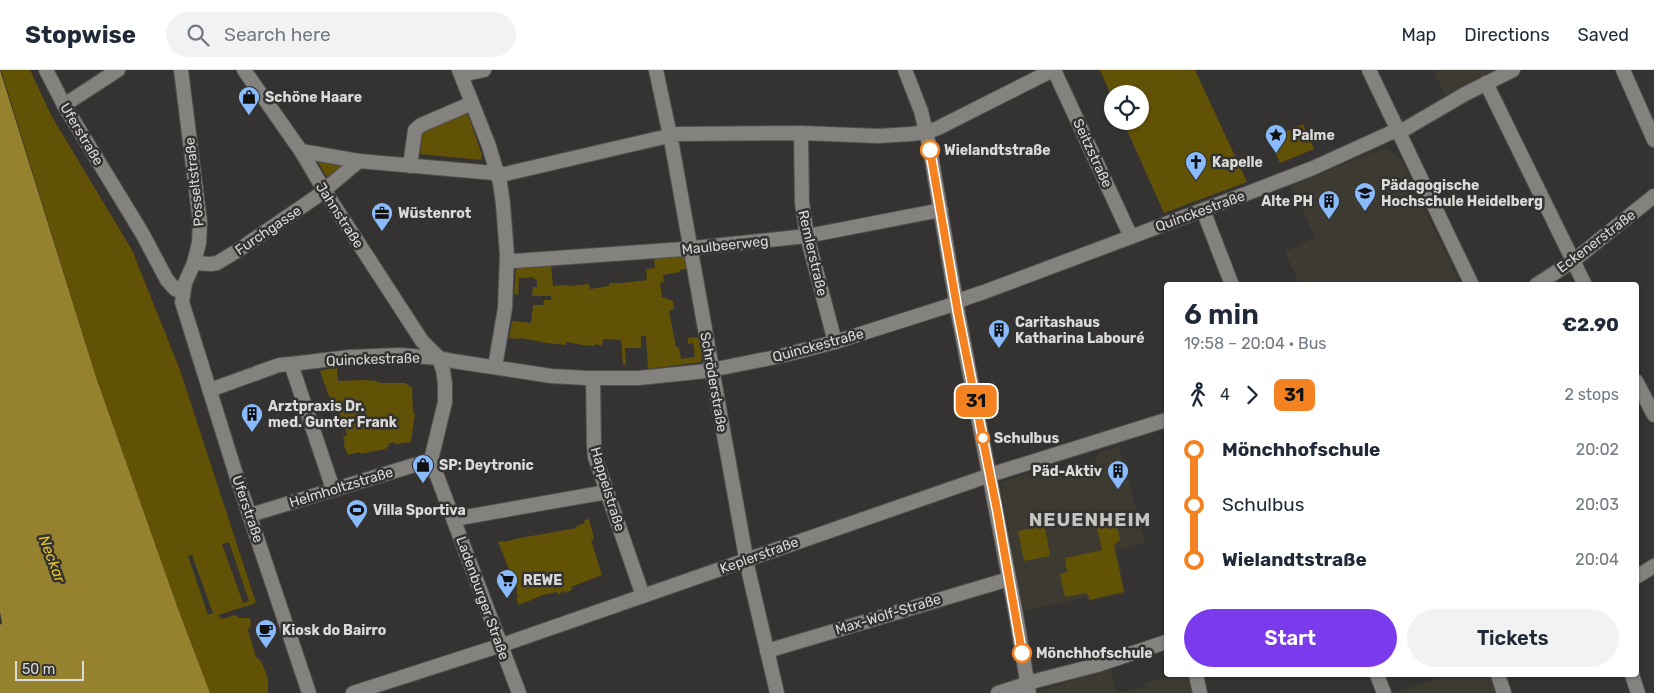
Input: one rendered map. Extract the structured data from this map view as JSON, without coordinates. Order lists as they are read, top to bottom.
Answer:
{
  "streets": {
    "street": [
      "Uferstraße",
      "Seitzstraße",
      "Posseltstraße",
      "Quinckestraße",
      "Jahnstraße",
      "Furchgasse",
      "Eckenerstraße",
      "Maulbeerweg",
      "Remlerstraße",
      "Schröderstraße",
      "Helmholtzstraße",
      "Happelstraße",
      "Keplerstraße",
      "Ladenburger Straße",
      "Max-Wolf-Straße"
    ]
  },
  "crossings": [
    ["Uferstraße", "Posseltstraße"],
    ["Uferstraße", "Quinckestraße"],
    ["Uferstraße", "Furchgasse"],
    ["Uferstraße", "Helmholtzstraße"],
    ["Seitzstraße", "Quinckestraße"],
    ["Posseltstraße", "Furchgasse"],
    ["Quinckestraße", "Jahnstraße"],
    ["Quinckestraße", "Remlerstraße"],
    ["Quinckestraße", "Schröderstraße"],
    ["Quinckestraße", "Happelstraße"],
    ["Jahnstraße", "Furchgasse"],
    ["Maulbeerweg", "Remlerstraße"],
    ["Maulbeerweg", "Schröderstraße"],
    ["Schröderstraße", "Keplerstraße"],
    ["Schröderstraße", "Max-Wolf-Straße"],
    ["Helmholtzstraße", "Ladenburger Straße"],
    ["Happelstraße", "Keplerstraße"],
    ["Keplerstraße", "Ladenburger Straße"]
  ],
  "districts": ["NEUENHEIM"],
  "water": ["Neckar"],
  "places": {
    "shop": ["Schöne Haare", "SP: Deytronic"],
    "other": ["Wielandtstraße", "Schulbus", "Mönchhofschule"],
    "place": ["Palme"],
    "church": ["Kapelle"],
    "school or university": ["Pädagogische Hochschule Heidelberg"],
    "building": [
      "Alte PH",
      "Caritashaus Katharina Labouré",
      "Arztpraxis Dr. med. Gunter Frank",
      "Päd-Aktiv"
    ],
    "office": ["Wüstenrot"],
    "sports": ["Villa Sportiva"],
    "supermarket": ["REWE"],
    "cafe": ["Kiosk do Bairro"]
  },
  "lines": ["bus line 31"],
  "scale_bar": "50 m",
  "page": {
    "header": "Stopwise",
    "search": "Search here",
    "nav": ["Map", "Directions", "Saved"],
    "on_map": "31",
    "heading": ["6 min", "19:58 – 20:04 · Bus", "€2.90"],
    "legs": ["4", "31", "2 stops"],
    "list": [
      {
        "name": "Mönchhofschule",
        "value": "20:02"
      },
      {
        "name": "Schulbus",
        "value": "20:03"
      },
      {
        "name": "Wielandtstraße",
        "value": "20:04"
      }
    ],
    "buttons": ["Start", "Tickets"],
    "scale": "50 m"
  }
}
